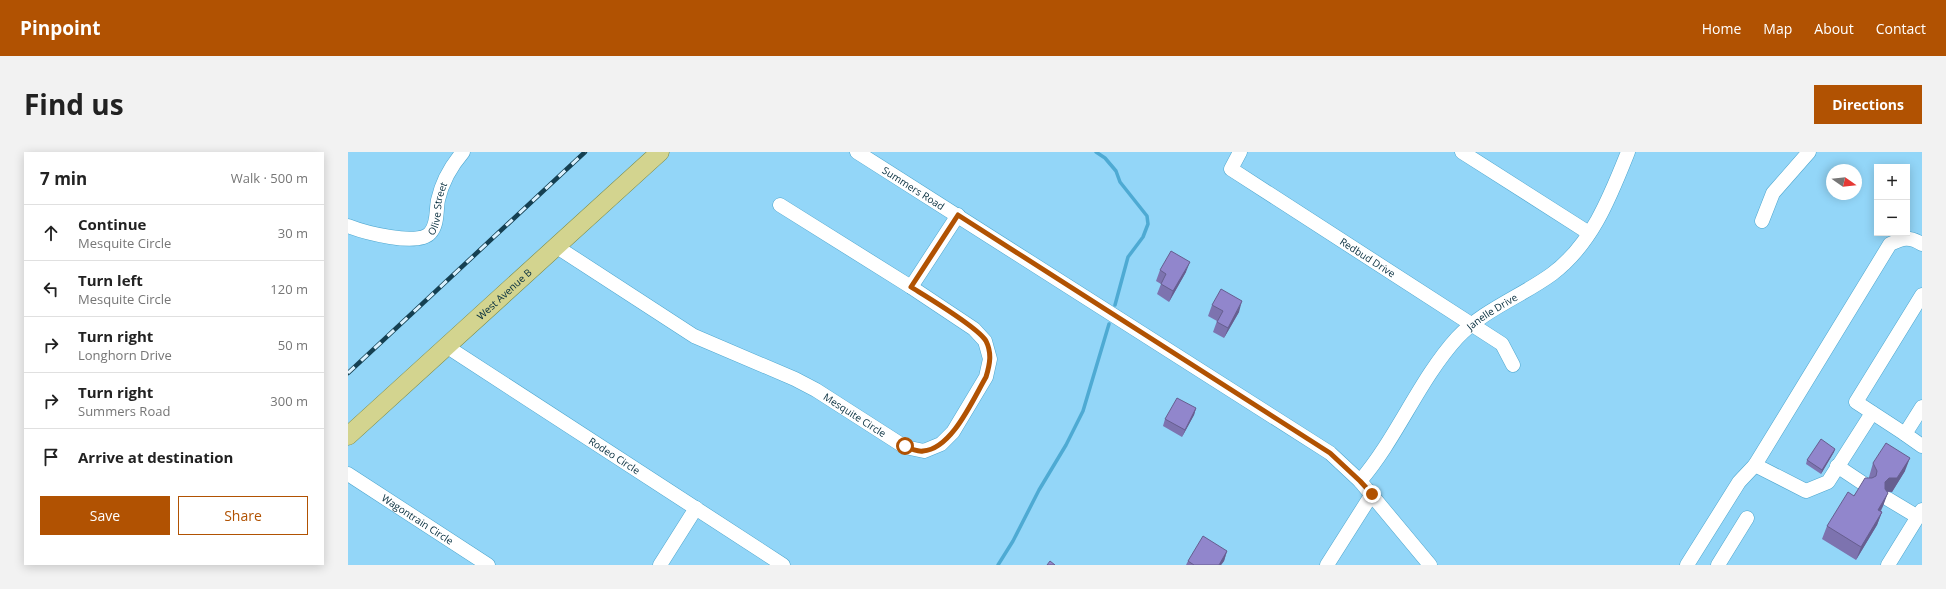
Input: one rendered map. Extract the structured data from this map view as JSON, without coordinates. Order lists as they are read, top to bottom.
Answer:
{
  "streets": {
    "main road": ["West Avenue B"],
    "street": [
      "Summers Road",
      "Olive Street",
      "Redbud Drive",
      "Janelle Drive",
      "Mesquite Circle",
      "Rodeo Circle",
      "Wagontrain Circle"
    ]
  },
  "crossings": [
    ["Summers Road", "Janelle Drive"],
    ["Redbud Drive", "Janelle Drive"],
    ["West Avenue B", "Mesquite Circle"],
    ["West Avenue B", "Rodeo Circle"]
  ],
  "north": "right",
  "page": {
    "header": "Pinpoint",
    "nav": [
      "Home",
      "Map",
      "About",
      "Contact"
    ],
    "title": "Find us",
    "buttons": [
      "Directions",
      ["Save", "Share"]
    ],
    "heading": ["7 min", "Walk · 500 m"],
    "map_buttons": ["+", "−"],
    "list": [
      ["Continue", "Mesquite Circle", "30 m"],
      ["Turn left", "Mesquite Circle", "120 m"],
      ["Turn right", "Longhorn Drive", "50 m"],
      ["Turn right", "Summers Road", "300 m"],
      "Arrive at destination"
    ]
  }
}
